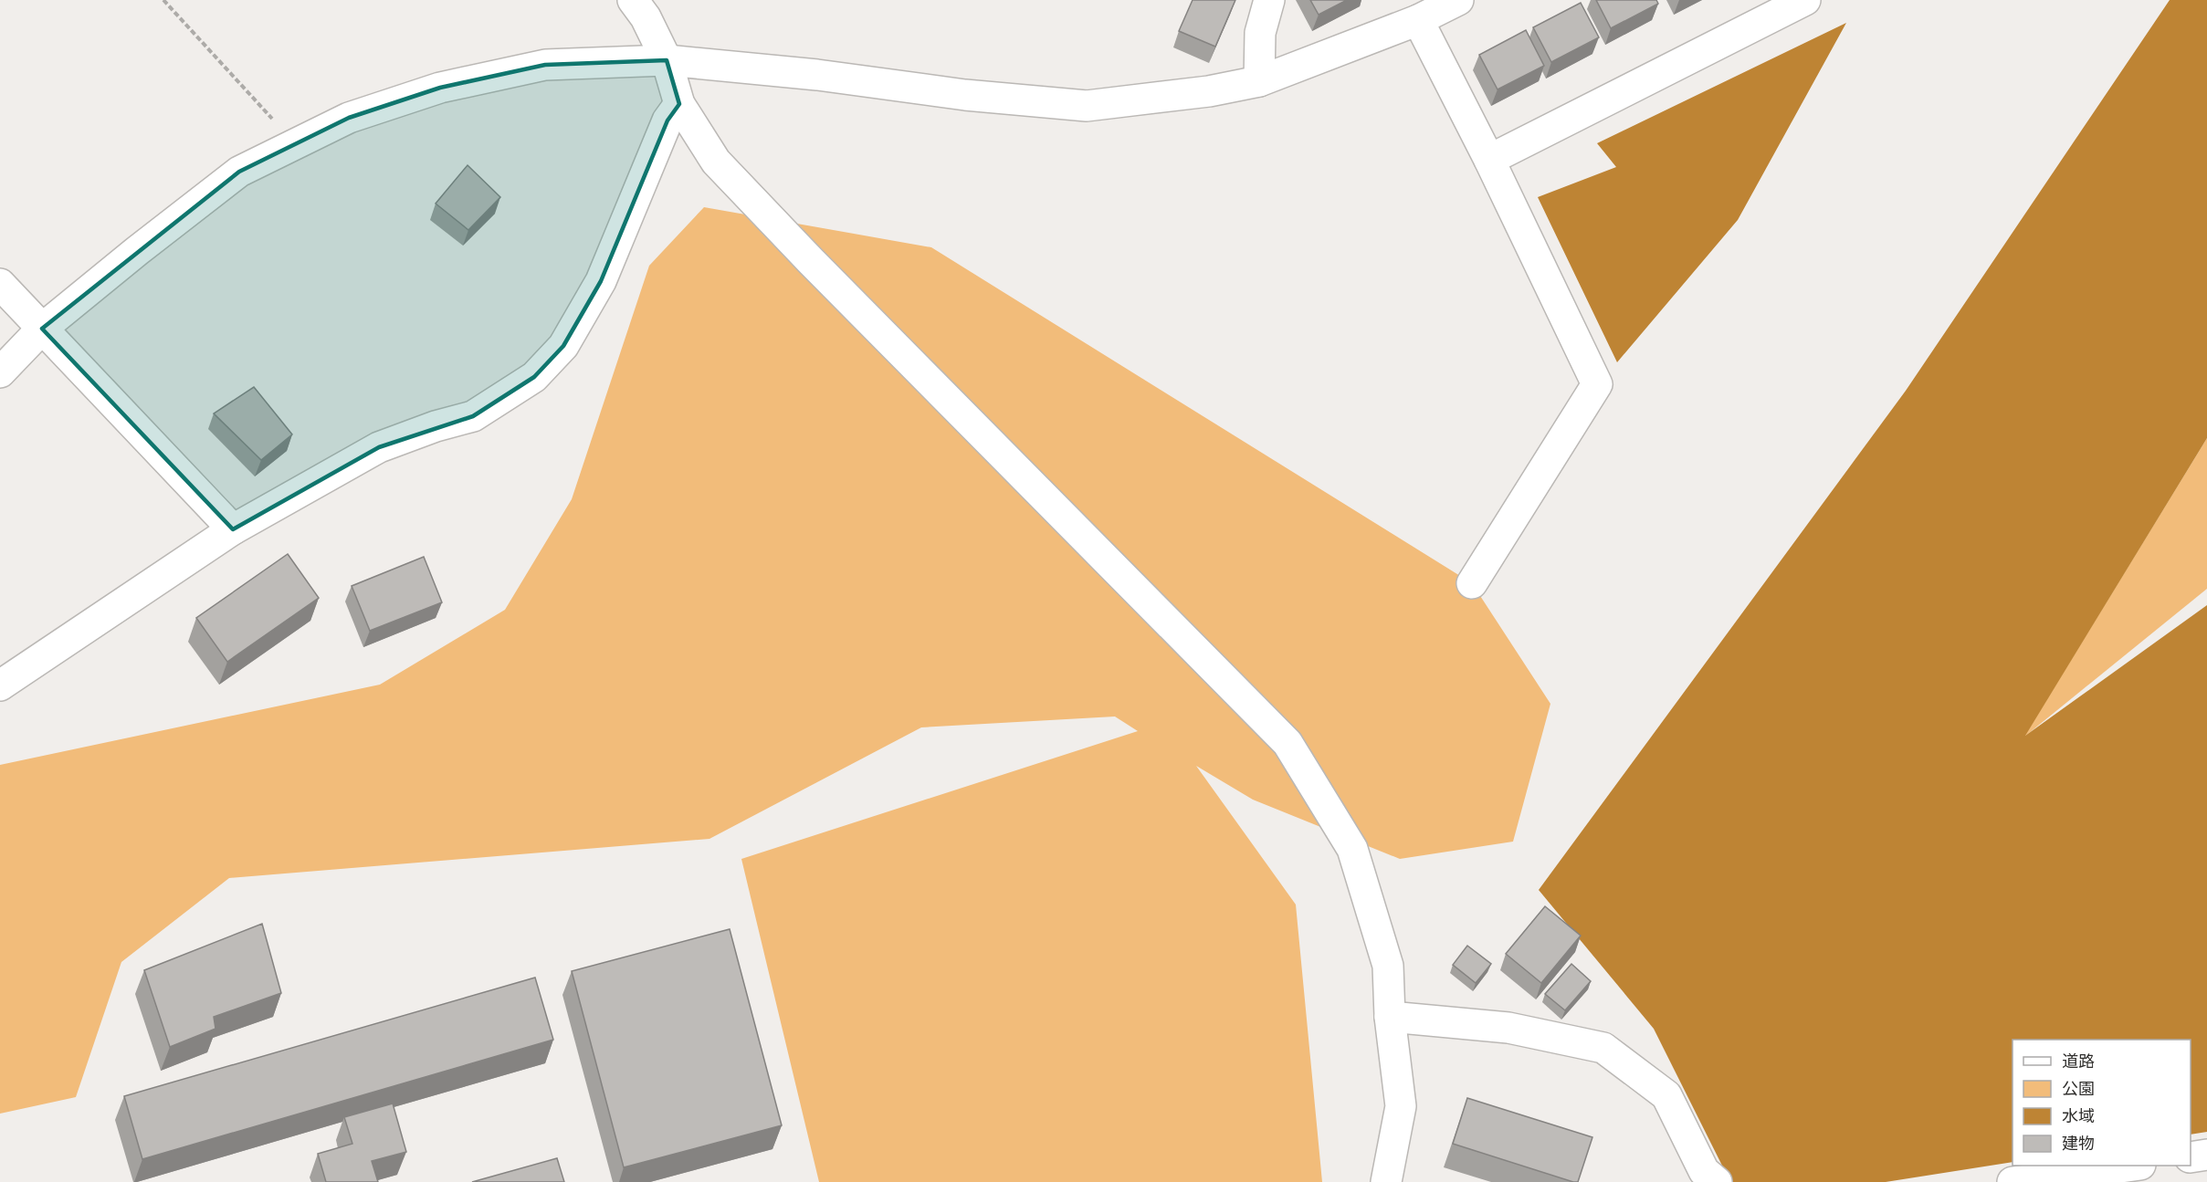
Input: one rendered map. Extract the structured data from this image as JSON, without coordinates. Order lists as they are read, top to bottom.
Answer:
{
  "legend": [
    "道路",
    "公園",
    "水域",
    "建物"
  ]
}
